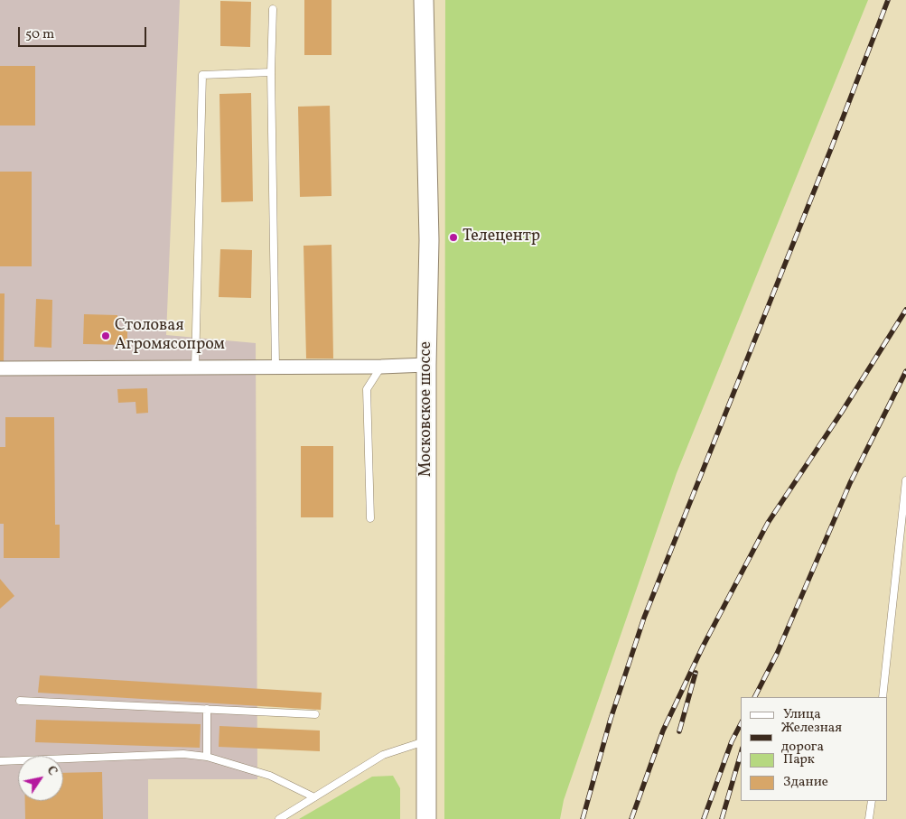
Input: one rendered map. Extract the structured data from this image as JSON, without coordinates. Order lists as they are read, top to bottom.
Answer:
{
  "streets": {
    "main road": ["Московское шоссе"]
  },
  "places": ["Телецентр", "Столовая Агромясопром"],
  "legend": [
    "Улица",
    "Железная дорога",
    "Парк",
    "Здание"
  ],
  "scale_bar": "50 m",
  "north": "top right"
}
